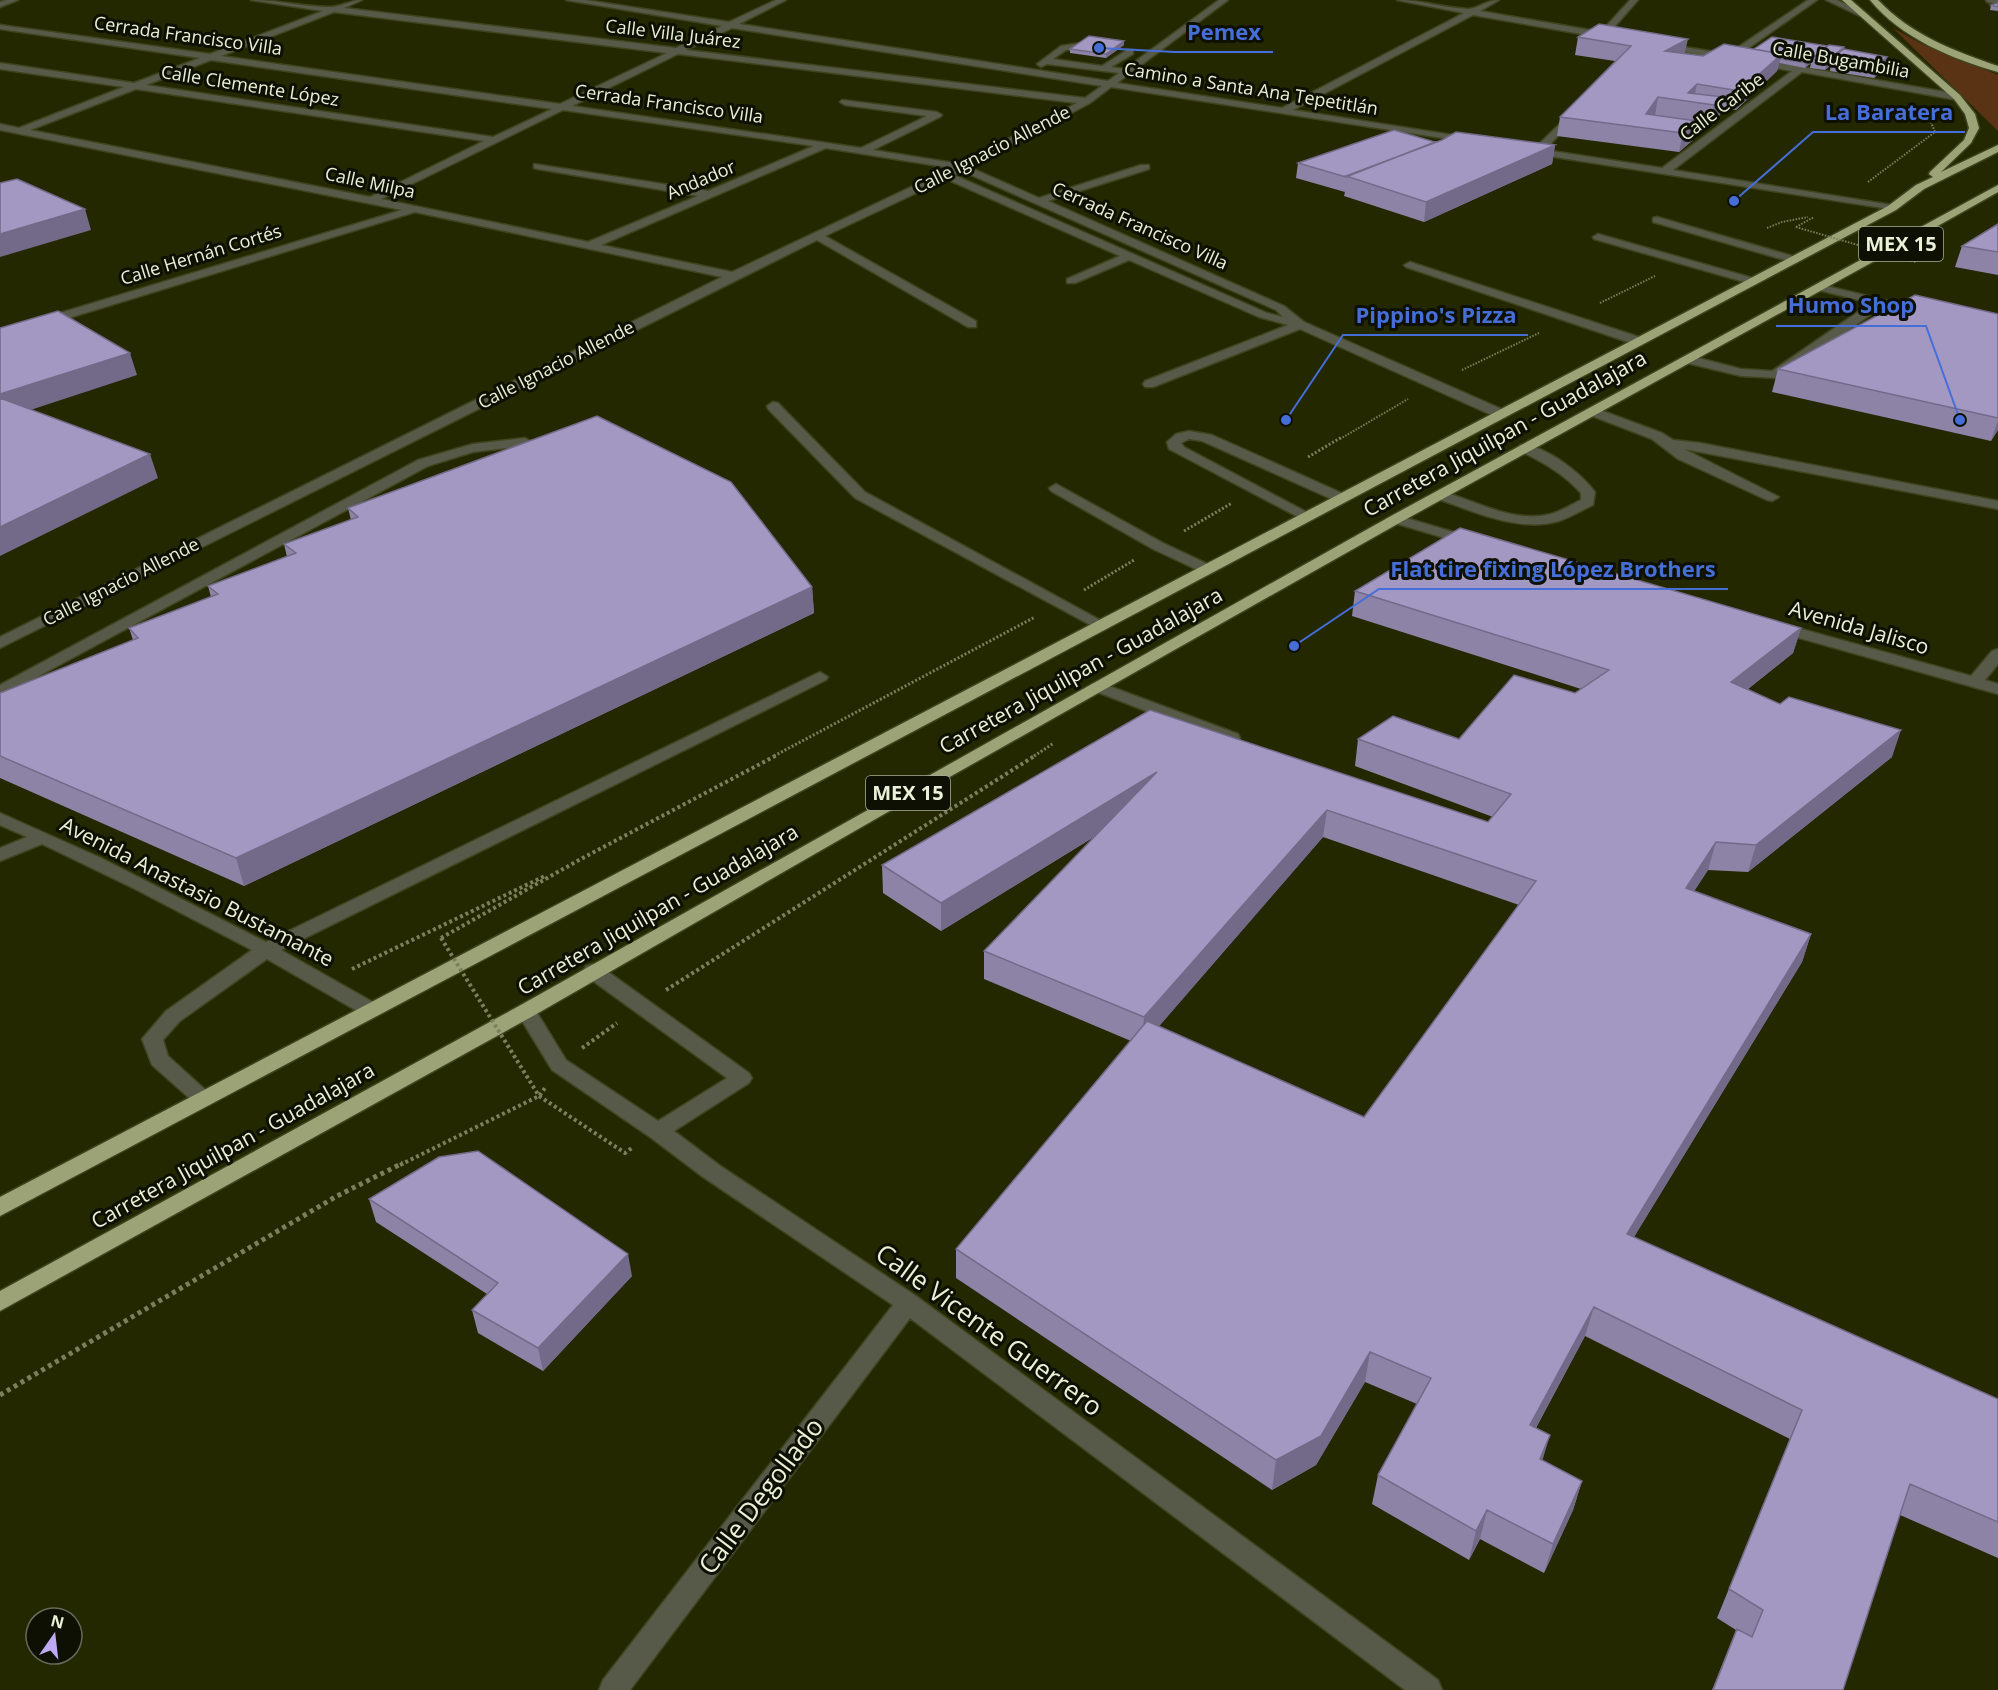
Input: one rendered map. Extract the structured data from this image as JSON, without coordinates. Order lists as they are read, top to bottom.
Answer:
{
  "streets": {
    "highway": ["MEX 15", "Carretera Jiquilpan - Guadalajara"],
    "street": [
      "Calle Villa Juárez",
      "Cerrada Francisco Villa",
      "Calle Bugambilia",
      "Calle Clemente López",
      "Camino a Santa Ana Tepetitlán",
      "Calle Caribe",
      "Calle Ignacio Allende",
      "Andador",
      "Calle Milpa",
      "Calle Hernán Cortés",
      "Avenida Jalisco",
      "Avenida Anastasio Bustamante",
      "Calle Vicente Guerrero",
      "Calle Degollado"
    ]
  },
  "crossings": [
    ["Calle Villa Juárez", "Calle Ignacio Allende"],
    ["Cerrada Francisco Villa", "Calle Ignacio Allende"],
    ["Cerrada Francisco Villa", "Andador"],
    ["Cerrada Francisco Villa", "Carretera Jiquilpan - Guadalajara"],
    ["Calle Bugambilia", "Calle Caribe"],
    ["Camino a Santa Ana Tepetitlán", "Calle Ignacio Allende"],
    ["Calle Ignacio Allende", "Calle Milpa"],
    ["Andador", "Calle Milpa"],
    ["Calle Milpa", "Calle Hernán Cortés"],
    ["Carretera Jiquilpan - Guadalajara", "Avenida Anastasio Bustamante"],
    ["Carretera Jiquilpan - Guadalajara", "Calle Vicente Guerrero"],
    ["Calle Vicente Guerrero", "Calle Degollado"]
  ],
  "places": [
    "Pemex",
    "La Baratera",
    "Pippino's Pizza",
    "Humo Shop",
    "Flat tire fixing López Brothers"
  ],
  "north": "top"
}
